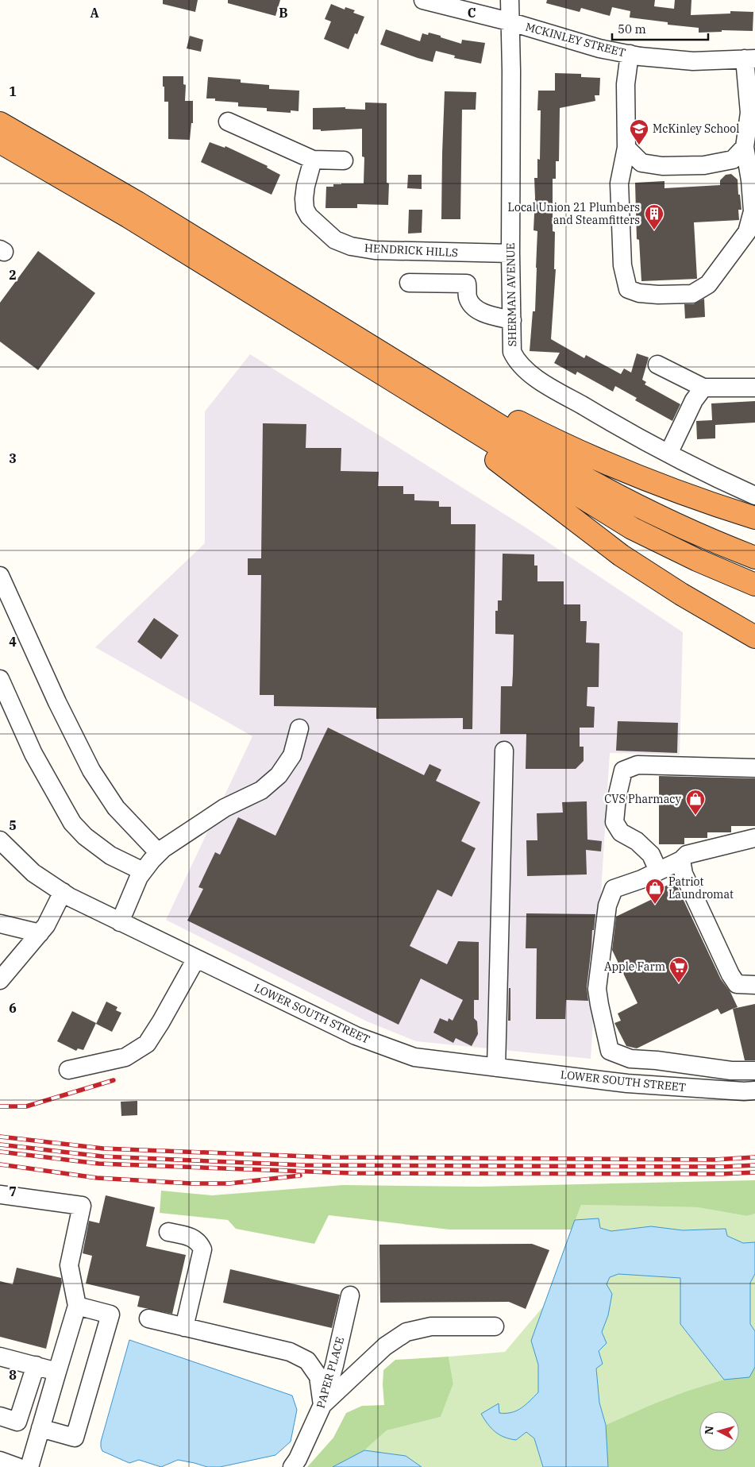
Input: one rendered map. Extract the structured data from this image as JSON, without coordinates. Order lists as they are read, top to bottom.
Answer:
{
  "streets": {
    "street": [
      "MCKINLEY STREET",
      "HENDRICK HILLS",
      "SHERMAN AVENUE",
      "LOWER SOUTH STREET",
      "PAPER PLACE"
    ]
  },
  "crossings": [
    ["MCKINLEY STREET", "SHERMAN AVENUE"],
    ["HENDRICK HILLS", "SHERMAN AVENUE"]
  ],
  "places": {
    "school or university": ["McKinley School"],
    "building": ["Local Union 21 Plumbers and Steamfitters"],
    "shop": ["CVS Pharmacy", "Patriot Laundromat"],
    "supermarket": ["Apple Farm"]
  },
  "scale_bar": "50 m",
  "north": "left",
  "grid": {
    "columns": ["A", "B", "C"],
    "rows": [
      "1",
      "2",
      "3",
      "4",
      "5",
      "6",
      "7",
      "8"
    ]
  }
}
